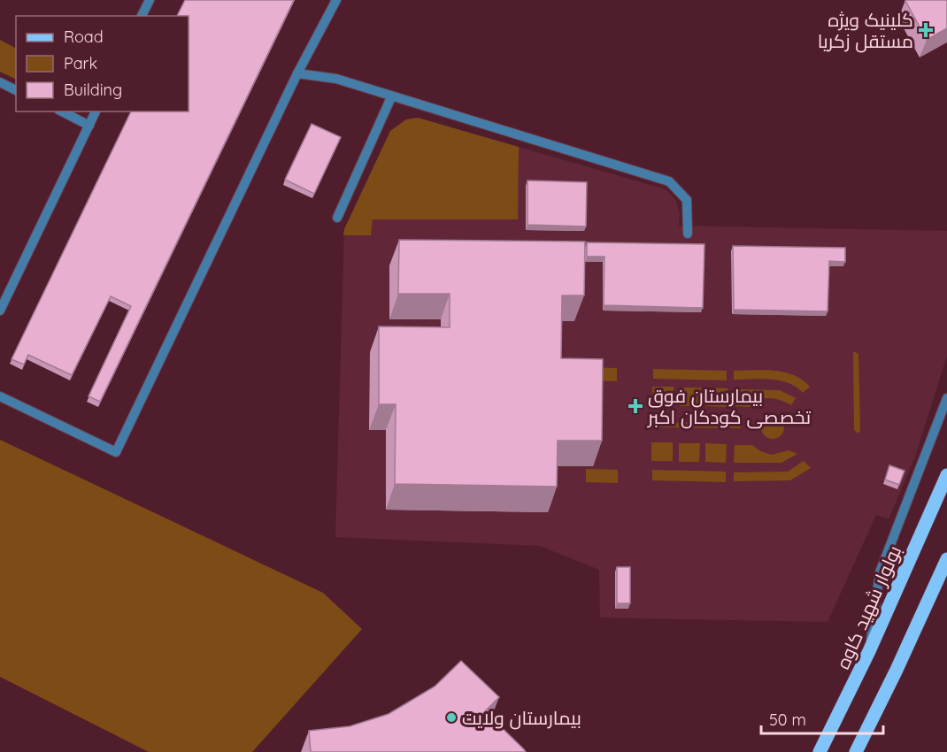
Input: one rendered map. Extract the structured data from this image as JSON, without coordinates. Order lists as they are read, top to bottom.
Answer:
{
  "streets": {
    "main road": ["بولوار شهید کاوه"]
  },
  "places": {
    "health": ["کلینیک ویژه مستقل زکریا", "بیمارستان فوق تخصصی کودکان اکبر"],
    "other": ["بیمارستان ولایت"]
  },
  "legend": ["Road", "Park", "Building"],
  "scale_bar": "50 m"
}
